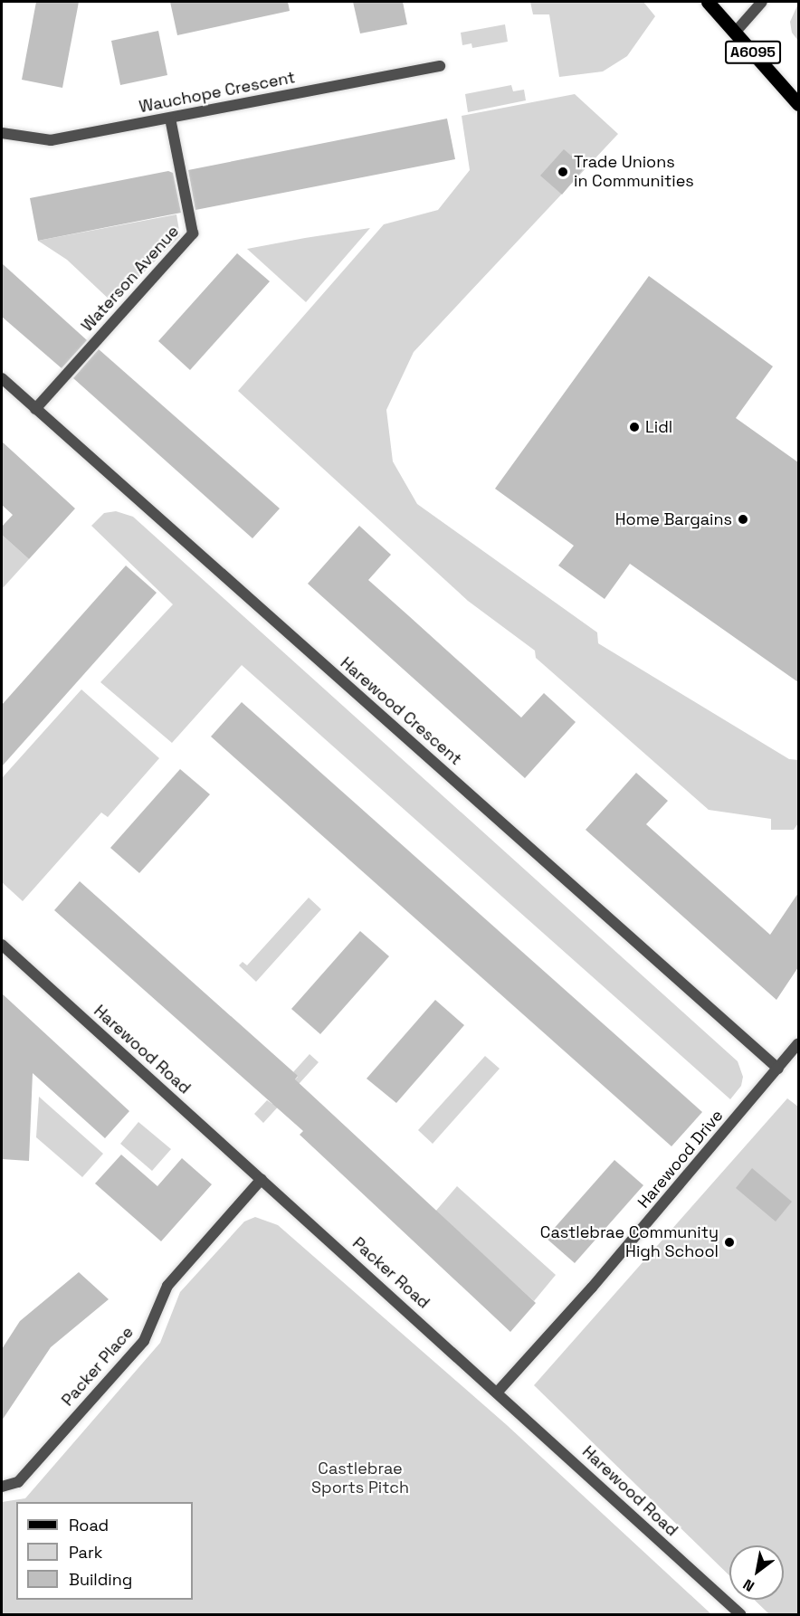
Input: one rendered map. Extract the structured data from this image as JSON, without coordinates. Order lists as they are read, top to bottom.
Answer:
{
  "streets": {
    "main road": ["A6095"],
    "street": [
      "Wauchope Crescent",
      "Waterson Avenue",
      "Harewood Crescent",
      "Harewood Road",
      "Harewood Drive",
      "Packer Road",
      "Packer Place"
    ]
  },
  "crossings": [
    ["Wauchope Crescent", "Waterson Avenue"],
    ["Waterson Avenue", "Harewood Crescent"],
    ["Harewood Crescent", "Harewood Drive"],
    ["Harewood Road", "Harewood Drive"],
    ["Harewood Road", "Packer Road"],
    ["Harewood Road", "Packer Place"],
    ["Harewood Drive", "Packer Road"],
    ["Packer Road", "Packer Place"]
  ],
  "parks": ["Castlebrae Sports Pitch"],
  "places": [
    "Trade Unions in Communities",
    "Lidl",
    "Home Bargains",
    "Castlebrae Community High School"
  ],
  "legend": ["Road", "Park", "Building"],
  "north": "bottom left"
}
